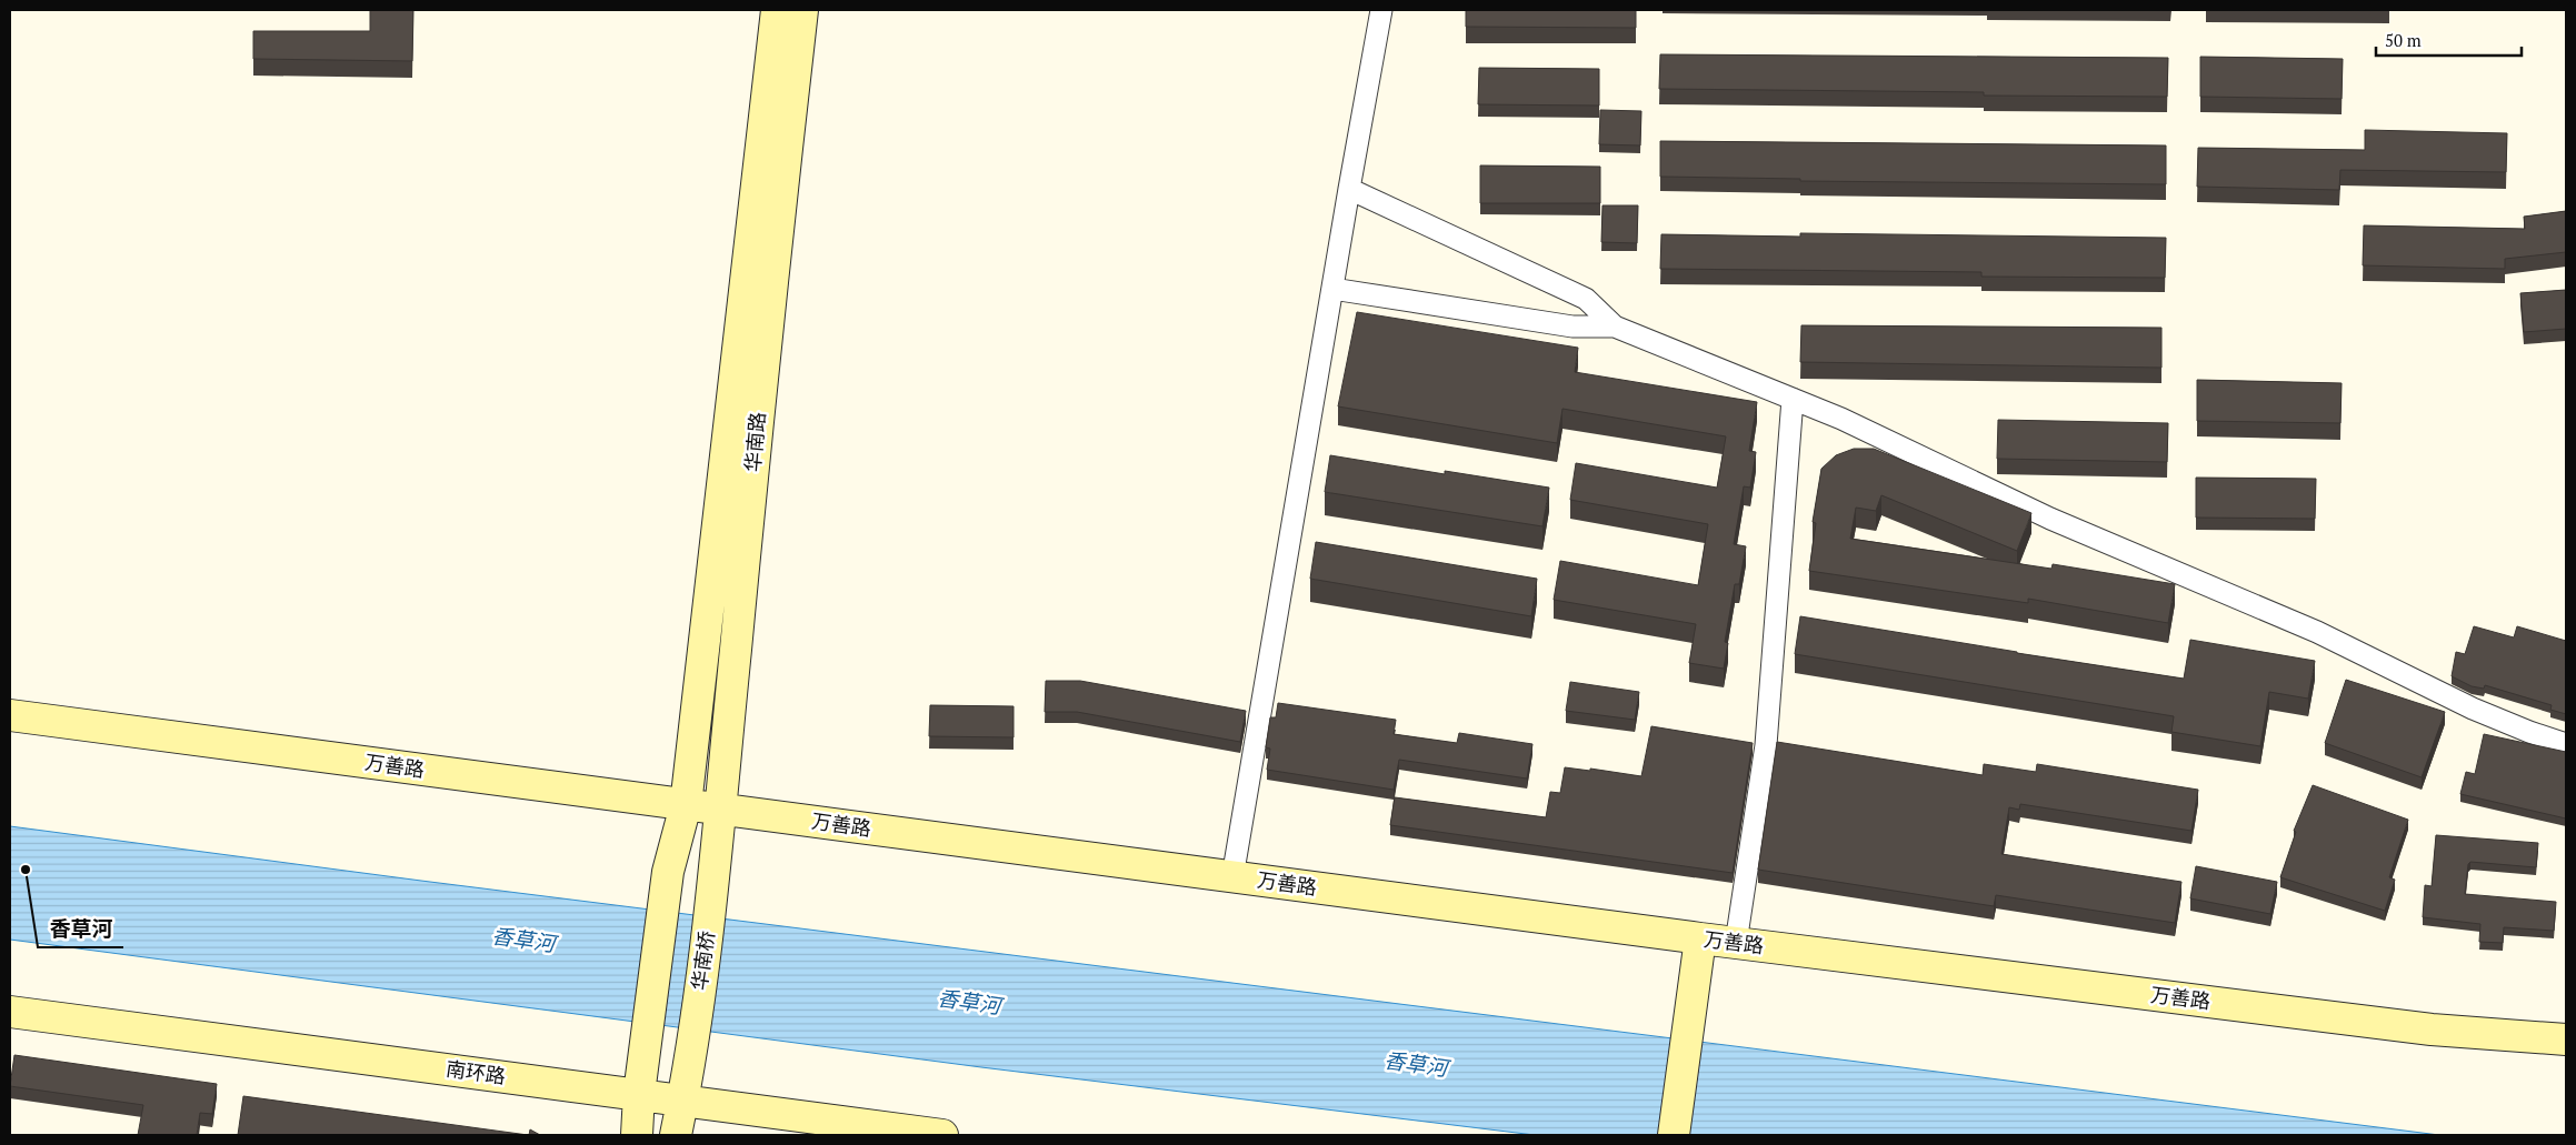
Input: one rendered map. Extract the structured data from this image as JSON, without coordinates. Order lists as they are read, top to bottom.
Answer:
{
  "streets": {
    "main road": [
      "华南路",
      "万善路",
      "华南桥",
      "南环路"
    ]
  },
  "crossings": [
    ["华南路", "万善路"],
    ["华南路", "华南桥"],
    ["华南路", "南环路"],
    ["华南桥", "南环路"]
  ],
  "water": ["香草河"],
  "places": ["香草河"],
  "scale_bar": "50 m"
}
